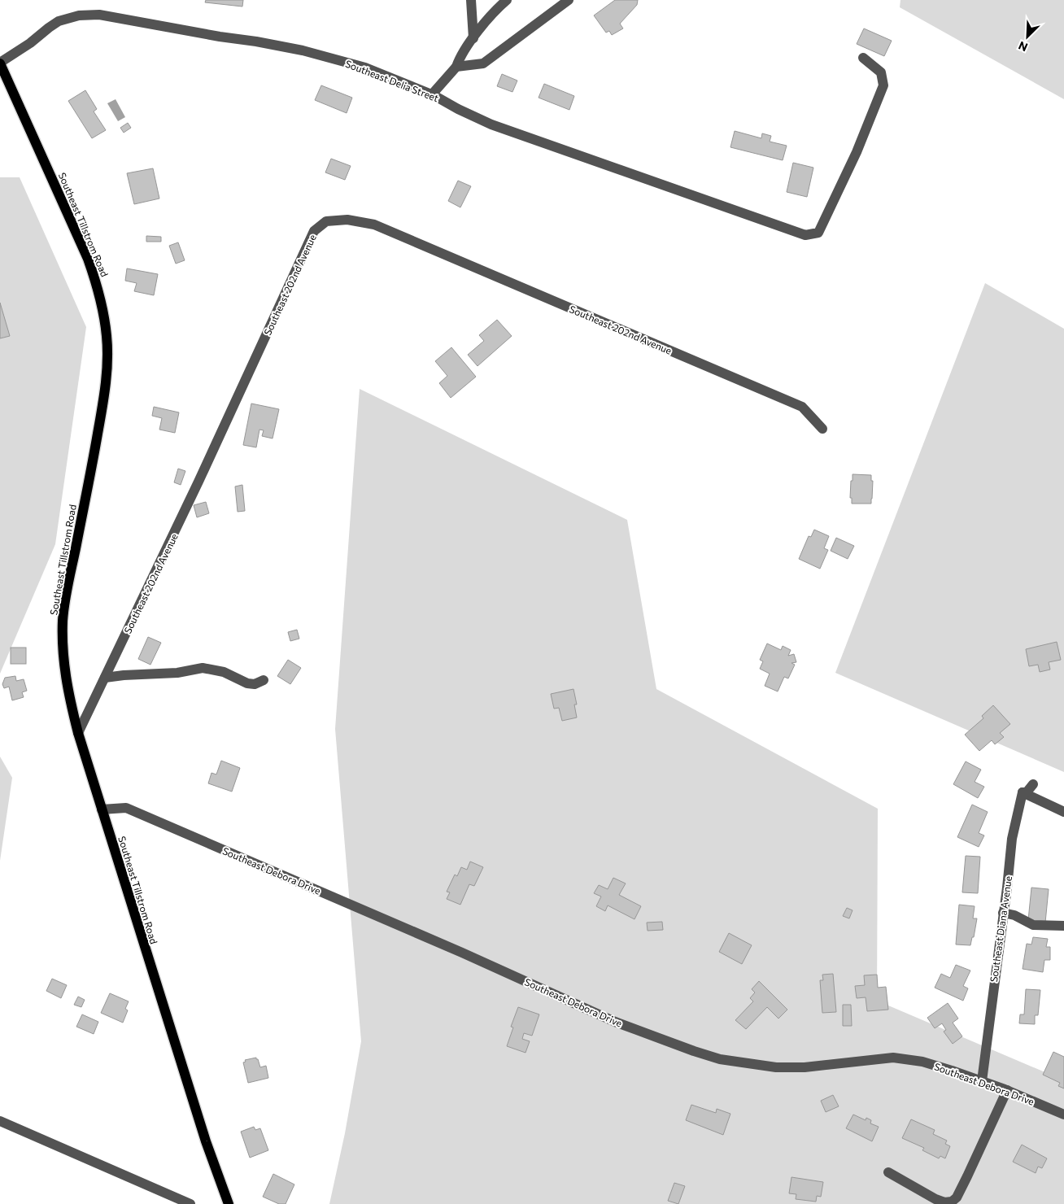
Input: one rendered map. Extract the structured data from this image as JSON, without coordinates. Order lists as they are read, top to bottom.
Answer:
{
  "streets": {
    "main road": ["Southeast Tillstrom Road"],
    "street": [
      "Southeast Delia Street",
      "Southeast 202nd Avenue",
      "Southeast Debora Drive",
      "Southeast Diana Avenue"
    ]
  },
  "crossings": [
    ["Southeast Delia Street", "Southeast Tillstrom Road"],
    ["Southeast Tillstrom Road", "Southeast 202nd Avenue"],
    ["Southeast Tillstrom Road", "Southeast Debora Drive"],
    ["Southeast Debora Drive", "Southeast Diana Avenue"]
  ],
  "north": "bottom left"
}
